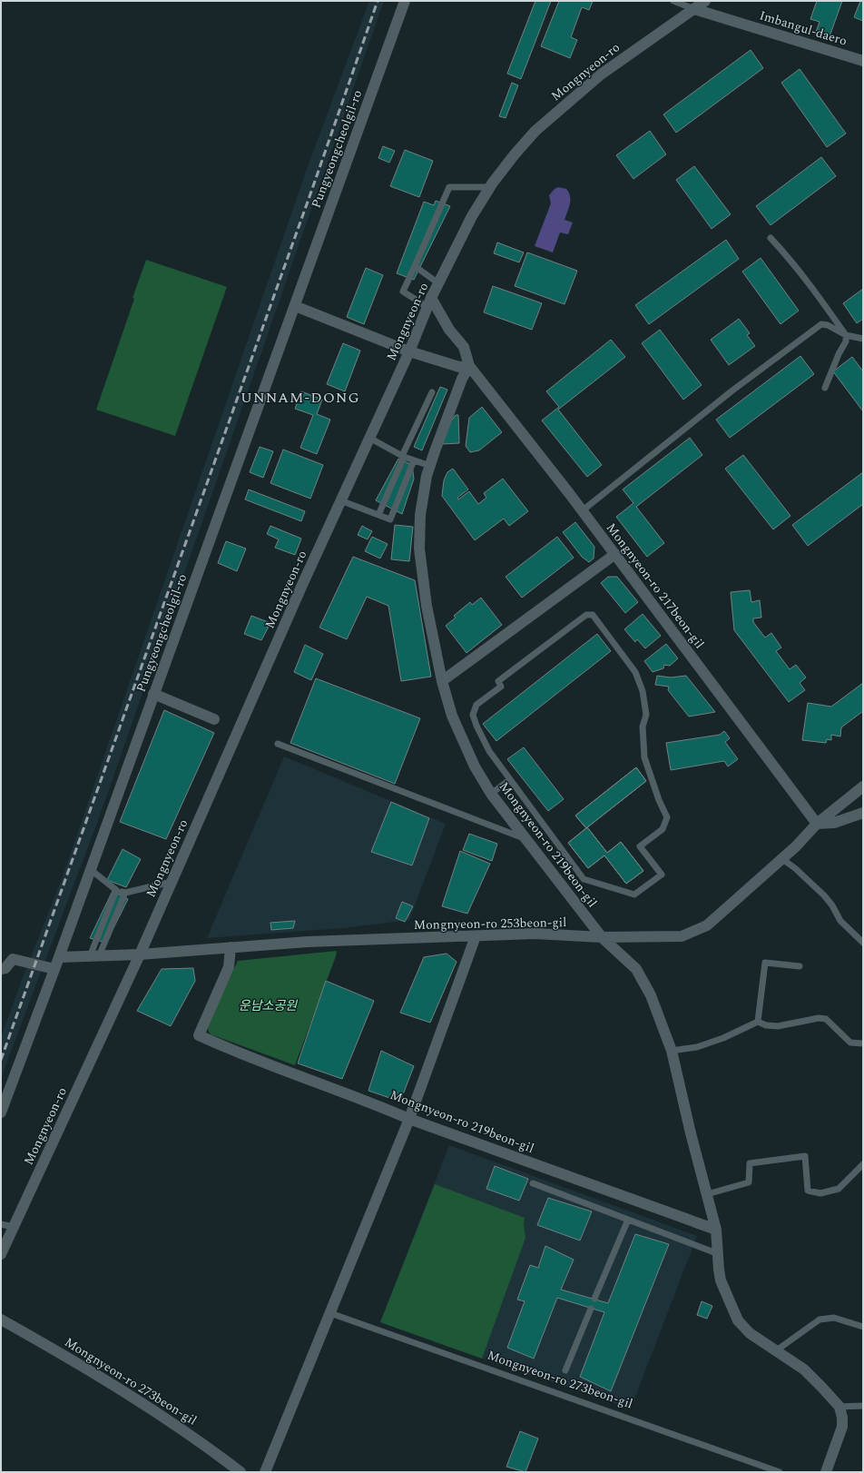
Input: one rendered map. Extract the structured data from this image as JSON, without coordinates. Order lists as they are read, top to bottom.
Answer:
{
  "streets": {
    "street": [
      "Imbangul-daero",
      "Mongnyeon-ro",
      "Pungyeongcheolgil-ro",
      "Mongnyeon-ro 217beon-gil",
      "Mongnyeon-ro 219beon-gil",
      "Mongnyeon-ro 253beon-gil",
      "Mongnyeon-ro 273beon-gil"
    ]
  },
  "crossings": [
    ["Imbangul-daero", "Mongnyeon-ro"],
    ["Mongnyeon-ro", "Mongnyeon-ro 217beon-gil"],
    ["Mongnyeon-ro", "Mongnyeon-ro 253beon-gil"],
    ["Pungyeongcheolgil-ro", "Mongnyeon-ro 253beon-gil"],
    ["Mongnyeon-ro 217beon-gil", "Mongnyeon-ro 219beon-gil"],
    ["Mongnyeon-ro 217beon-gil", "Mongnyeon-ro 253beon-gil"],
    ["Mongnyeon-ro 219beon-gil", "Mongnyeon-ro 253beon-gil"]
  ],
  "districts": ["UNNAM-DONG"],
  "parks": ["운남소공원"]
}
